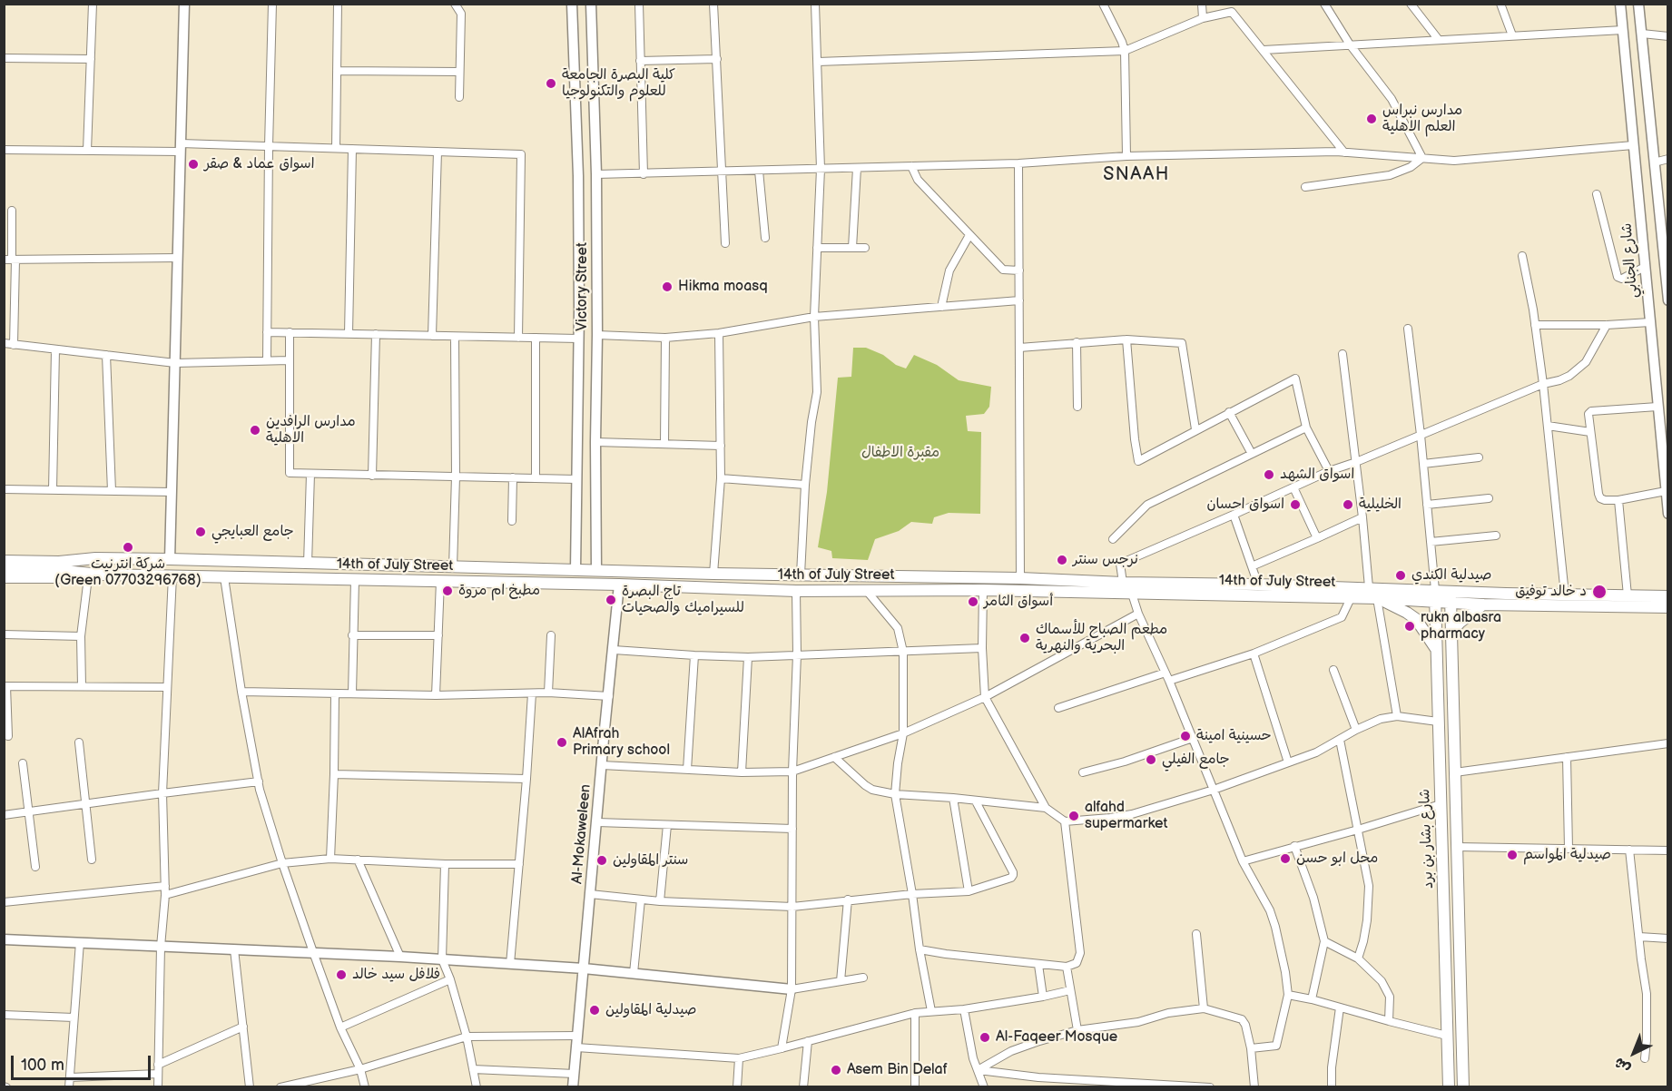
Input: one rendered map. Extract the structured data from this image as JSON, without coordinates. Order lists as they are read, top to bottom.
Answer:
{
  "streets": {
    "main road": ["14th of July Street", "شارع بشار بن برد"],
    "street": ["شارع الجنابي", "Victory Street", "Al-Mokaweleen"]
  },
  "crossings": [
    ["Victory Street", "14th of July Street"],
    ["14th of July Street", "Al-Mokaweleen"],
    ["14th of July Street", "شارع بشار بن برد"]
  ],
  "districts": ["SNAAH"],
  "parks": ["مقبرة الاطفال"],
  "places": [
    "كلية البصرة الجامعة للعلوم والتكنولوجيا",
    "مدارس نبراس العلم الاهلية",
    "اسواق عماد & صقر",
    "Hikma moasq",
    "مدارس الرافدين اﻻهلية",
    "اسواق الشهد",
    "اسواق احسان",
    "الخليلية",
    "جامع العبايجي",
    "شركة انترنيت (Green 07703296768)",
    "نرجس سنتر",
    "صيدلية الكندي",
    "مطبخ ام مروة",
    "د خالد توفيق",
    "تاج البصرة للسيراميك والصحيات",
    "أسواق الثامر",
    "rukn albasra pharmacy",
    "مطعم الصباح للأسماك البحرية والنهرية",
    "حسينية امينة",
    "AlAfrah Primary school",
    "جامع الفيلي",
    "alfahd supermarket",
    "صيدلية المواسم",
    "محل ابو حسن",
    "سنتر المقاولين",
    "فلافل سيد خالد",
    "صيدلية المقاولين",
    "Al-Faqeer Mosque",
    "Asem Bin Delaf"
  ],
  "scale_bar": "100 m",
  "north": "bottom left"
}
